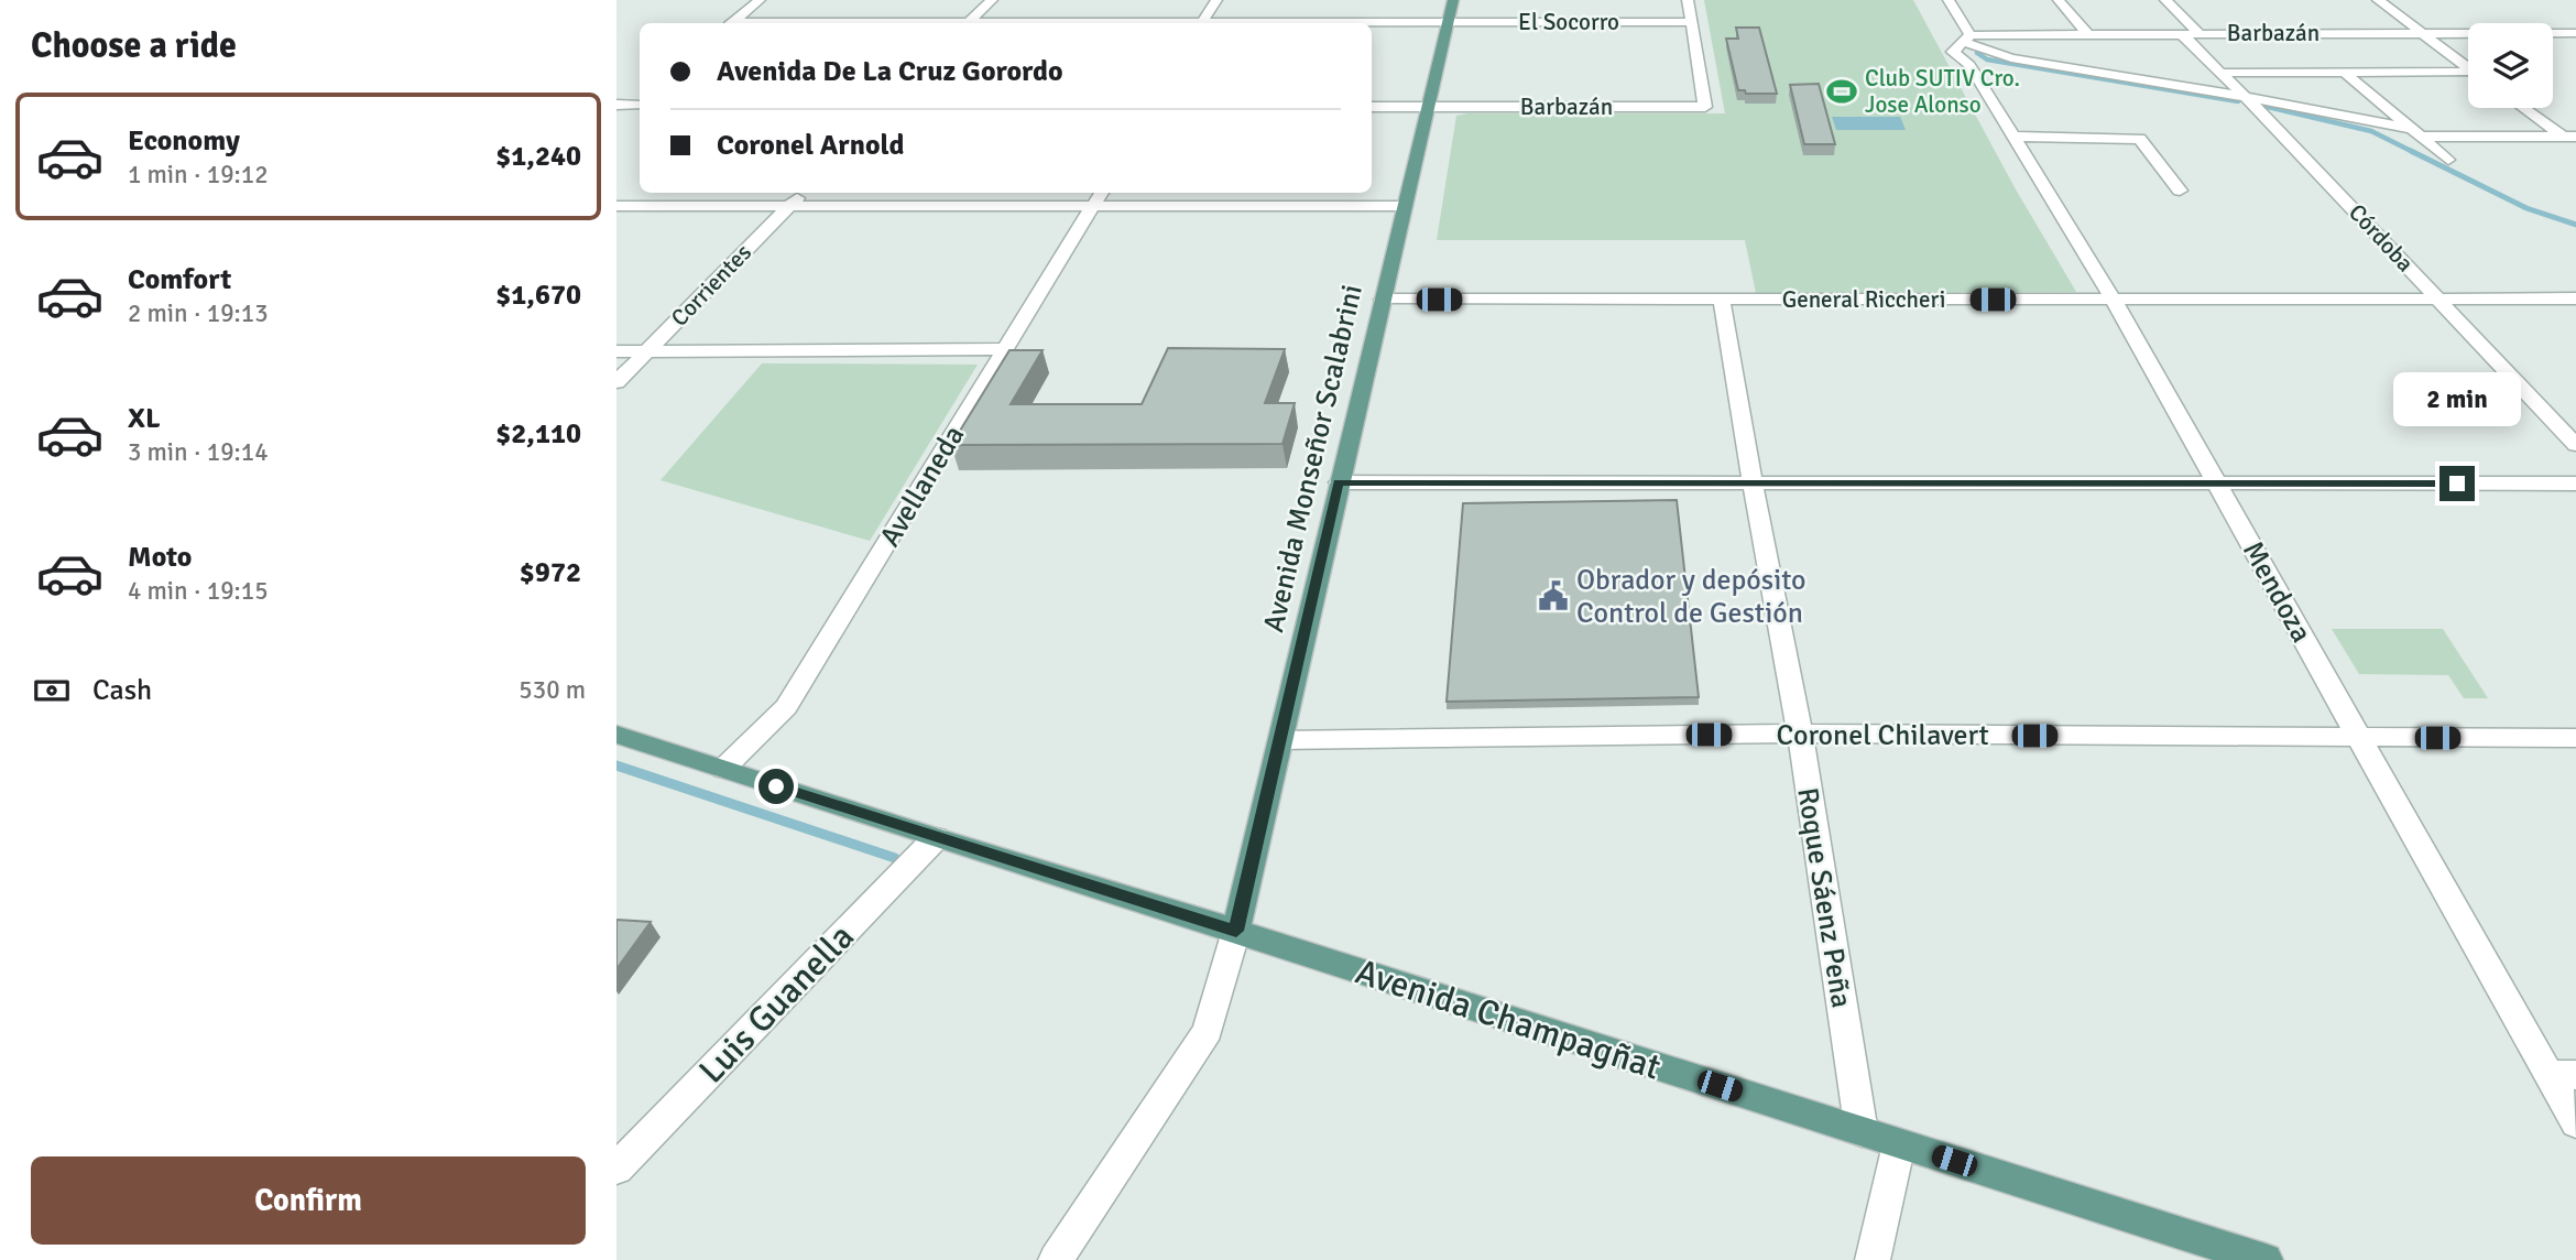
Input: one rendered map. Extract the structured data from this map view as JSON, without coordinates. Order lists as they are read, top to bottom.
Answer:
{
  "streets": {
    "main road": ["Avenida Monseñor Scalabrini", "Avenida Champagñat"],
    "street": [
      "El Socorro",
      "Barbazán",
      "Córdoba",
      "Corrientes",
      "General Riccheri",
      "Avellaneda",
      "Mendoza",
      "Coronel Chilavert",
      "Roque Sáenz Peña",
      "Luis Guanella"
    ]
  },
  "crossings": [
    ["El Socorro", "Barbazán"],
    ["El Socorro", "Avenida Monseñor Scalabrini"],
    ["Barbazán", "Córdoba"],
    ["Barbazán", "Avenida Monseñor Scalabrini"],
    ["Barbazán", "Mendoza"],
    ["Córdoba", "General Riccheri"],
    ["General Riccheri", "Avenida Monseñor Scalabrini"],
    ["General Riccheri", "Mendoza"],
    ["General Riccheri", "Roque Sáenz Peña"],
    ["Avenida Monseñor Scalabrini", "Coronel Chilavert"],
    ["Avenida Monseñor Scalabrini", "Avenida Champagñat"],
    ["Avellaneda", "Avenida Champagñat"],
    ["Mendoza", "Coronel Chilavert"],
    ["Coronel Chilavert", "Roque Sáenz Peña"],
    ["Roque Sáenz Peña", "Avenida Champagñat"],
    ["Luis Guanella", "Avenida Champagñat"]
  ],
  "places": {
    "sports": ["Club SUTIV Cro. Jose Alonso"],
    "public building": ["Obrador y depósito Control de Gestión"]
  },
  "page": {
    "heading": "Choose a ride",
    "banner": ["Avenida De La Cruz Gorordo", "Coronel Arnold"],
    "list": [
      {
        "name": "Economy",
        "note": "1 min · 19:12",
        "value": "$1,240"
      },
      {
        "name": "Comfort",
        "note": "2 min · 19:13",
        "value": "$1,670"
      },
      {
        "name": "XL",
        "note": "3 min · 19:14",
        "value": "$2,110"
      },
      {
        "name": "Moto",
        "note": "4 min · 19:15",
        "value": "$972"
      }
    ],
    "bubble": "2 min",
    "pay": ["Cash", "530 m"],
    "buttons": "Confirm"
  }
}
